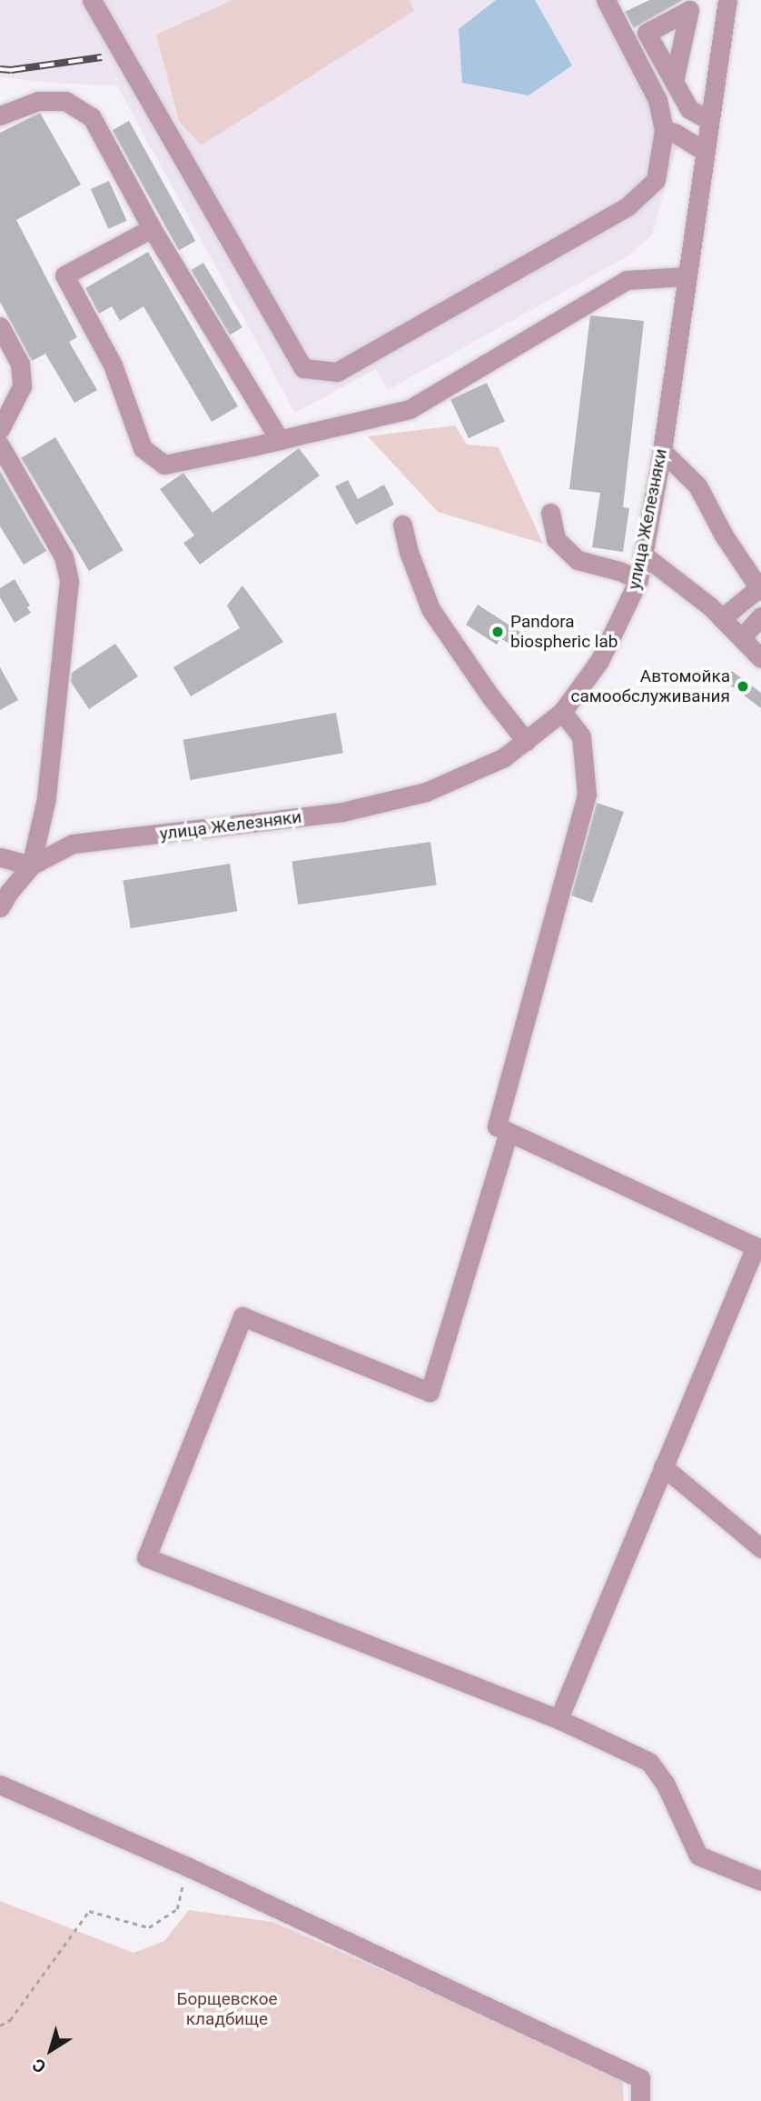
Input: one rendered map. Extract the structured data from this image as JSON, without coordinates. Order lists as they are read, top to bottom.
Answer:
{
  "streets": {
    "street": ["улица Железняки"]
  },
  "parks": ["Борщевское кладбище"],
  "places": ["Pandora biospheric lab", "Автомойка самообслуживания"],
  "north": "bottom left"
}
